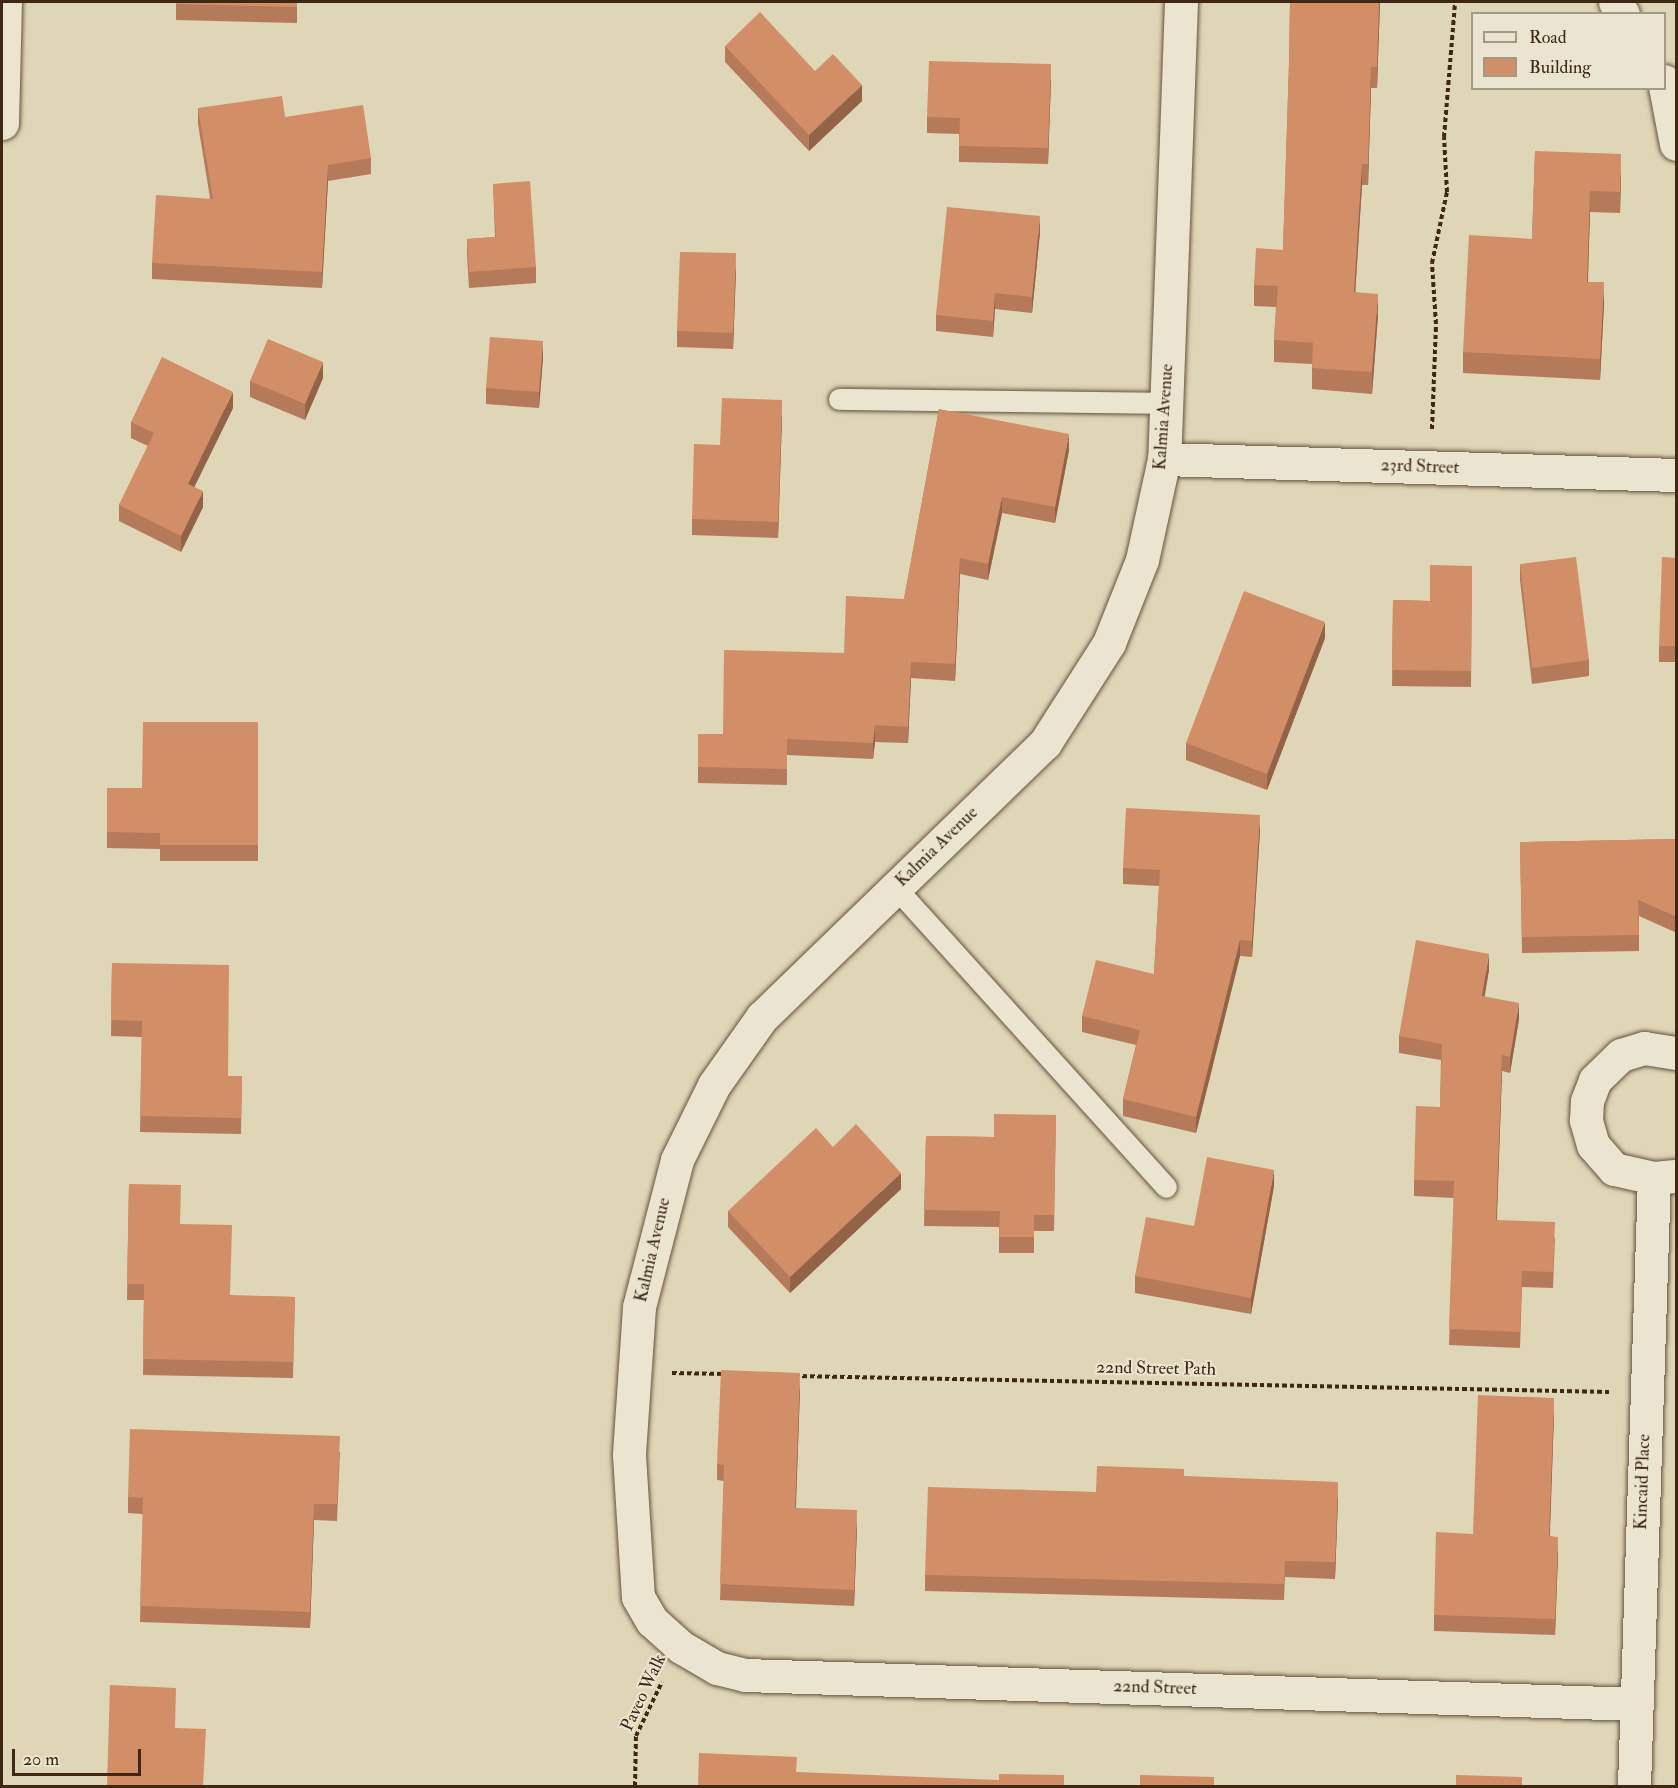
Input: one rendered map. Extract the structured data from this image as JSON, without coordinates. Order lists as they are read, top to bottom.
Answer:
{
  "streets": {
    "street": [
      "Kalmia Avenue",
      "23rd Street",
      "Kincaid Place",
      "22nd Street"
    ],
    "path": ["22nd Street Path", "Paveo Walk"]
  },
  "crossings": [
    ["Kalmia Avenue", "23rd Street"],
    ["Kalmia Avenue", "22nd Street"],
    ["Kalmia Avenue", "Paveo Walk"],
    ["22nd Street Path", "Kincaid Place"],
    ["Kincaid Place", "22nd Street"],
    ["22nd Street", "Paveo Walk"]
  ],
  "legend": ["Road", "Building"],
  "scale_bar": "20 m"
}
